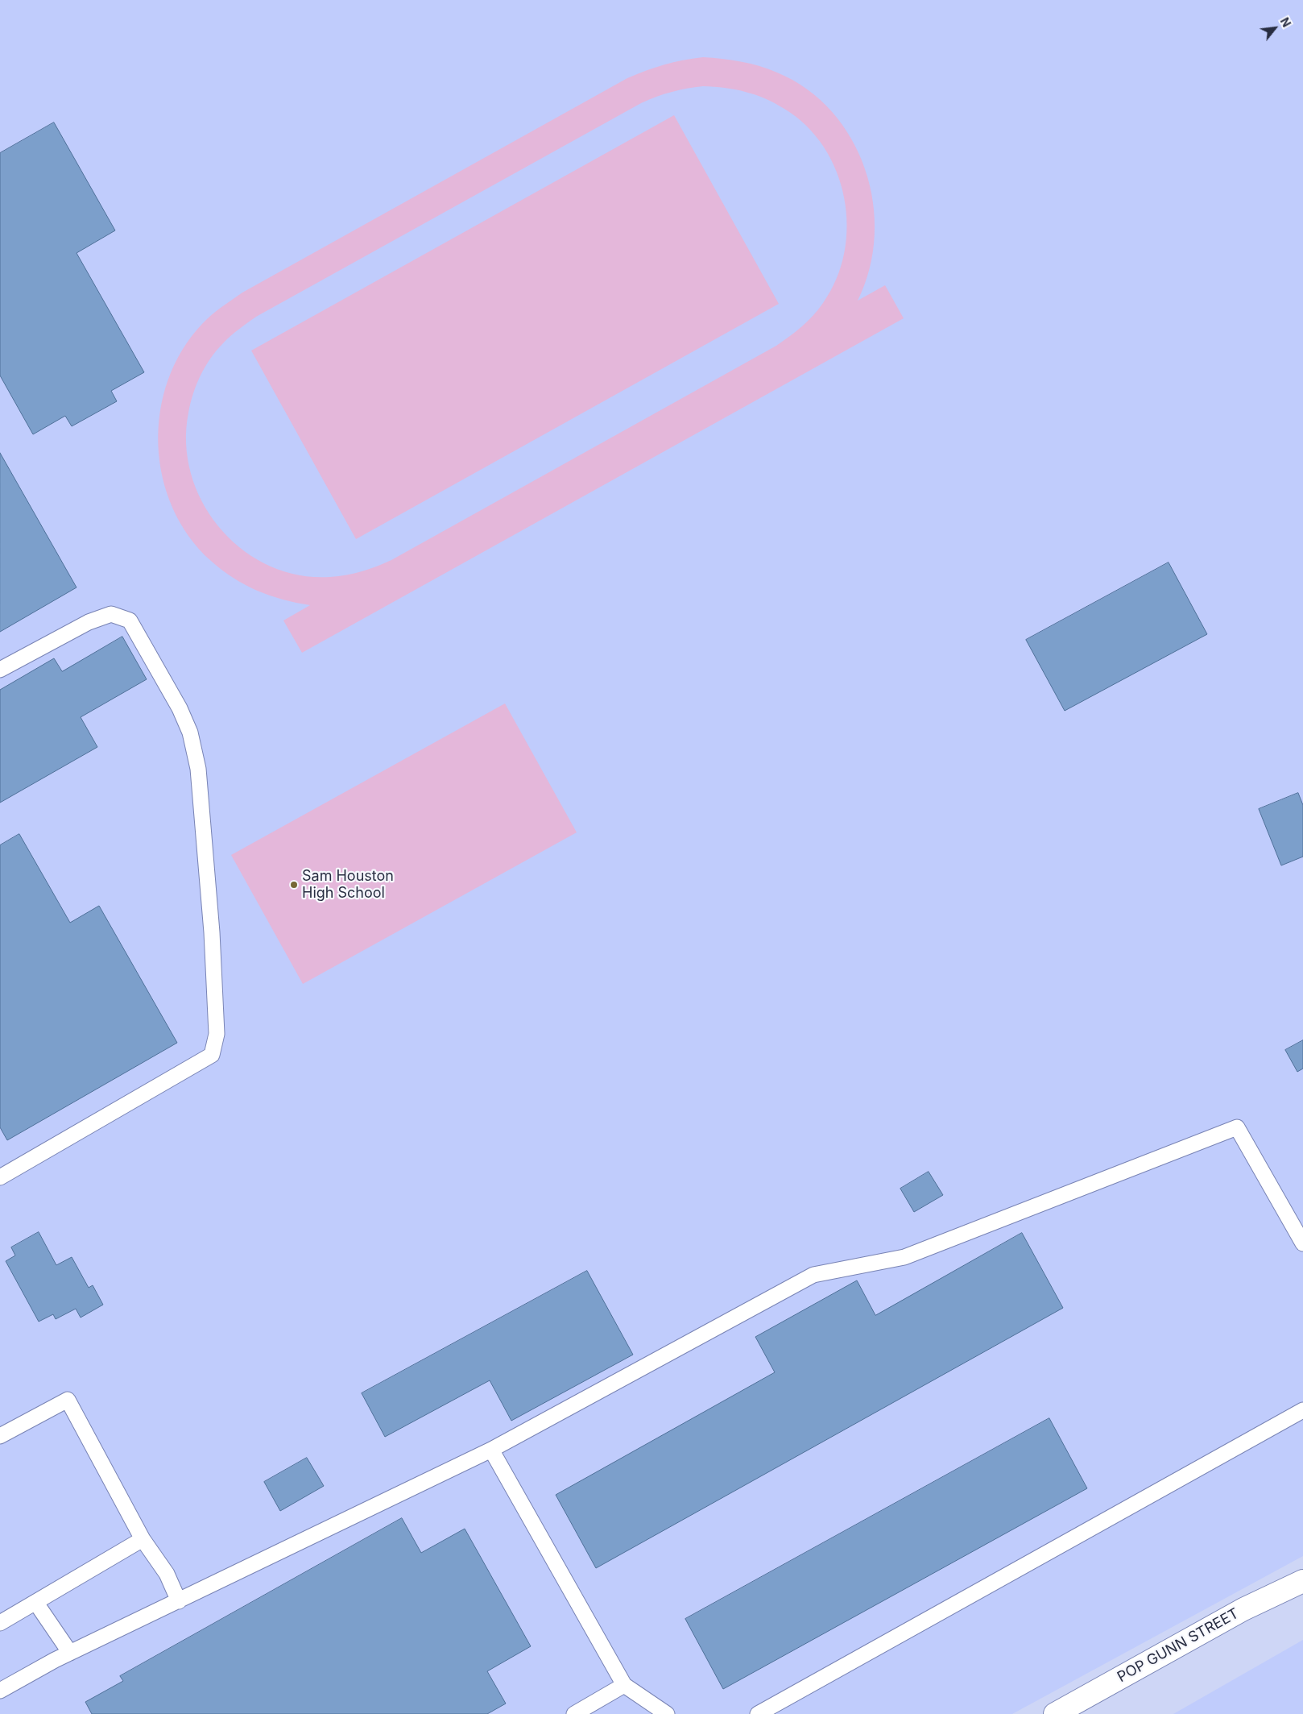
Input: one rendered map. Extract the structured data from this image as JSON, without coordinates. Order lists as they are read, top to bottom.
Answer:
{
  "streets": {
    "street": ["POP GUNN STREET"]
  },
  "places": ["Sam Houston High School"],
  "north": "top right"
}
